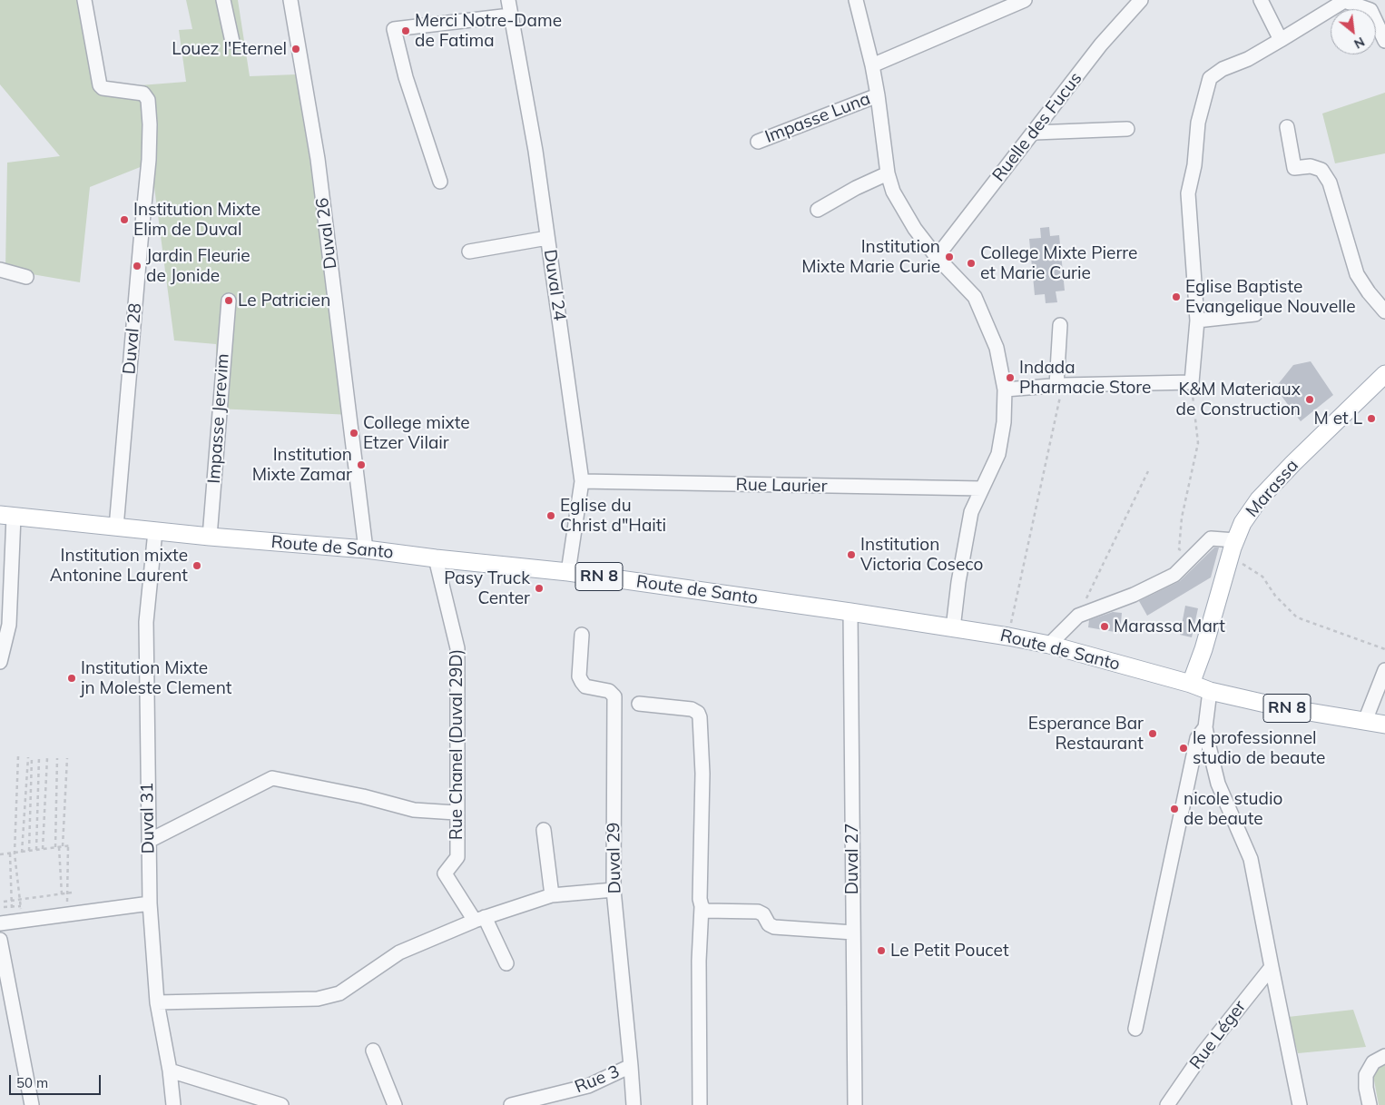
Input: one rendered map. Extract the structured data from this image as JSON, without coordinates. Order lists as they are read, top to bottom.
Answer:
{
  "streets": {
    "main road": ["Marassa", "Route de Santo", "RN 8"],
    "street": [
      "Impasse Luna",
      "Ruelle des Fucus",
      "Duval 26",
      "Duval 24",
      "Duval 28",
      "Impasse Jerevim",
      "Rue Laurier",
      "Rue Chanel (Duval 29D)",
      "Duval 31",
      "Duval 29",
      "Duval 27",
      "Rue Léger",
      "Rue 3"
    ]
  },
  "crossings": [
    ["Duval 26", "Route de Santo"],
    ["Duval 24", "Rue Laurier"],
    ["Duval 24", "Route de Santo"],
    ["Duval 28", "Route de Santo"],
    ["Impasse Jerevim", "Route de Santo"],
    ["Marassa", "Route de Santo"],
    ["Route de Santo", "Rue Chanel (Duval 29D)"],
    ["Route de Santo", "Duval 31"],
    ["Route de Santo", "Duval 27"],
    ["Duval 29", "Rue 3"]
  ],
  "places": [
    "Merci Notre-Dame de Fatima",
    "Louez l'Eternel",
    "Institution Mixte Elim de Duval",
    "Institution Mixte Marie Curie",
    "College Mixte Pierre et Marie Curie",
    "Jardin Fleurie de Jonide",
    "Eglise Baptiste Evangelique Nouvelle",
    "Le Patricien",
    "Indada Pharmacie Store",
    "K&M Materiaux de Construction",
    "M et L",
    "College mixte Etzer Vilair",
    "Institution Mixte Zamar",
    "Eglise du Christ d\"Haiti",
    "Institution Victoria Coseco",
    "Institution mixte Antonine Laurent",
    "Pasy Truck Center",
    "Marassa Mart",
    "Institution Mixte jn Moleste Clement",
    "Esperance Bar Restaurant",
    "le professionnel studio de beaute",
    "nicole studio de beaute",
    "Le Petit Poucet"
  ],
  "scale_bar": "50 m",
  "north": "bottom right"
}
